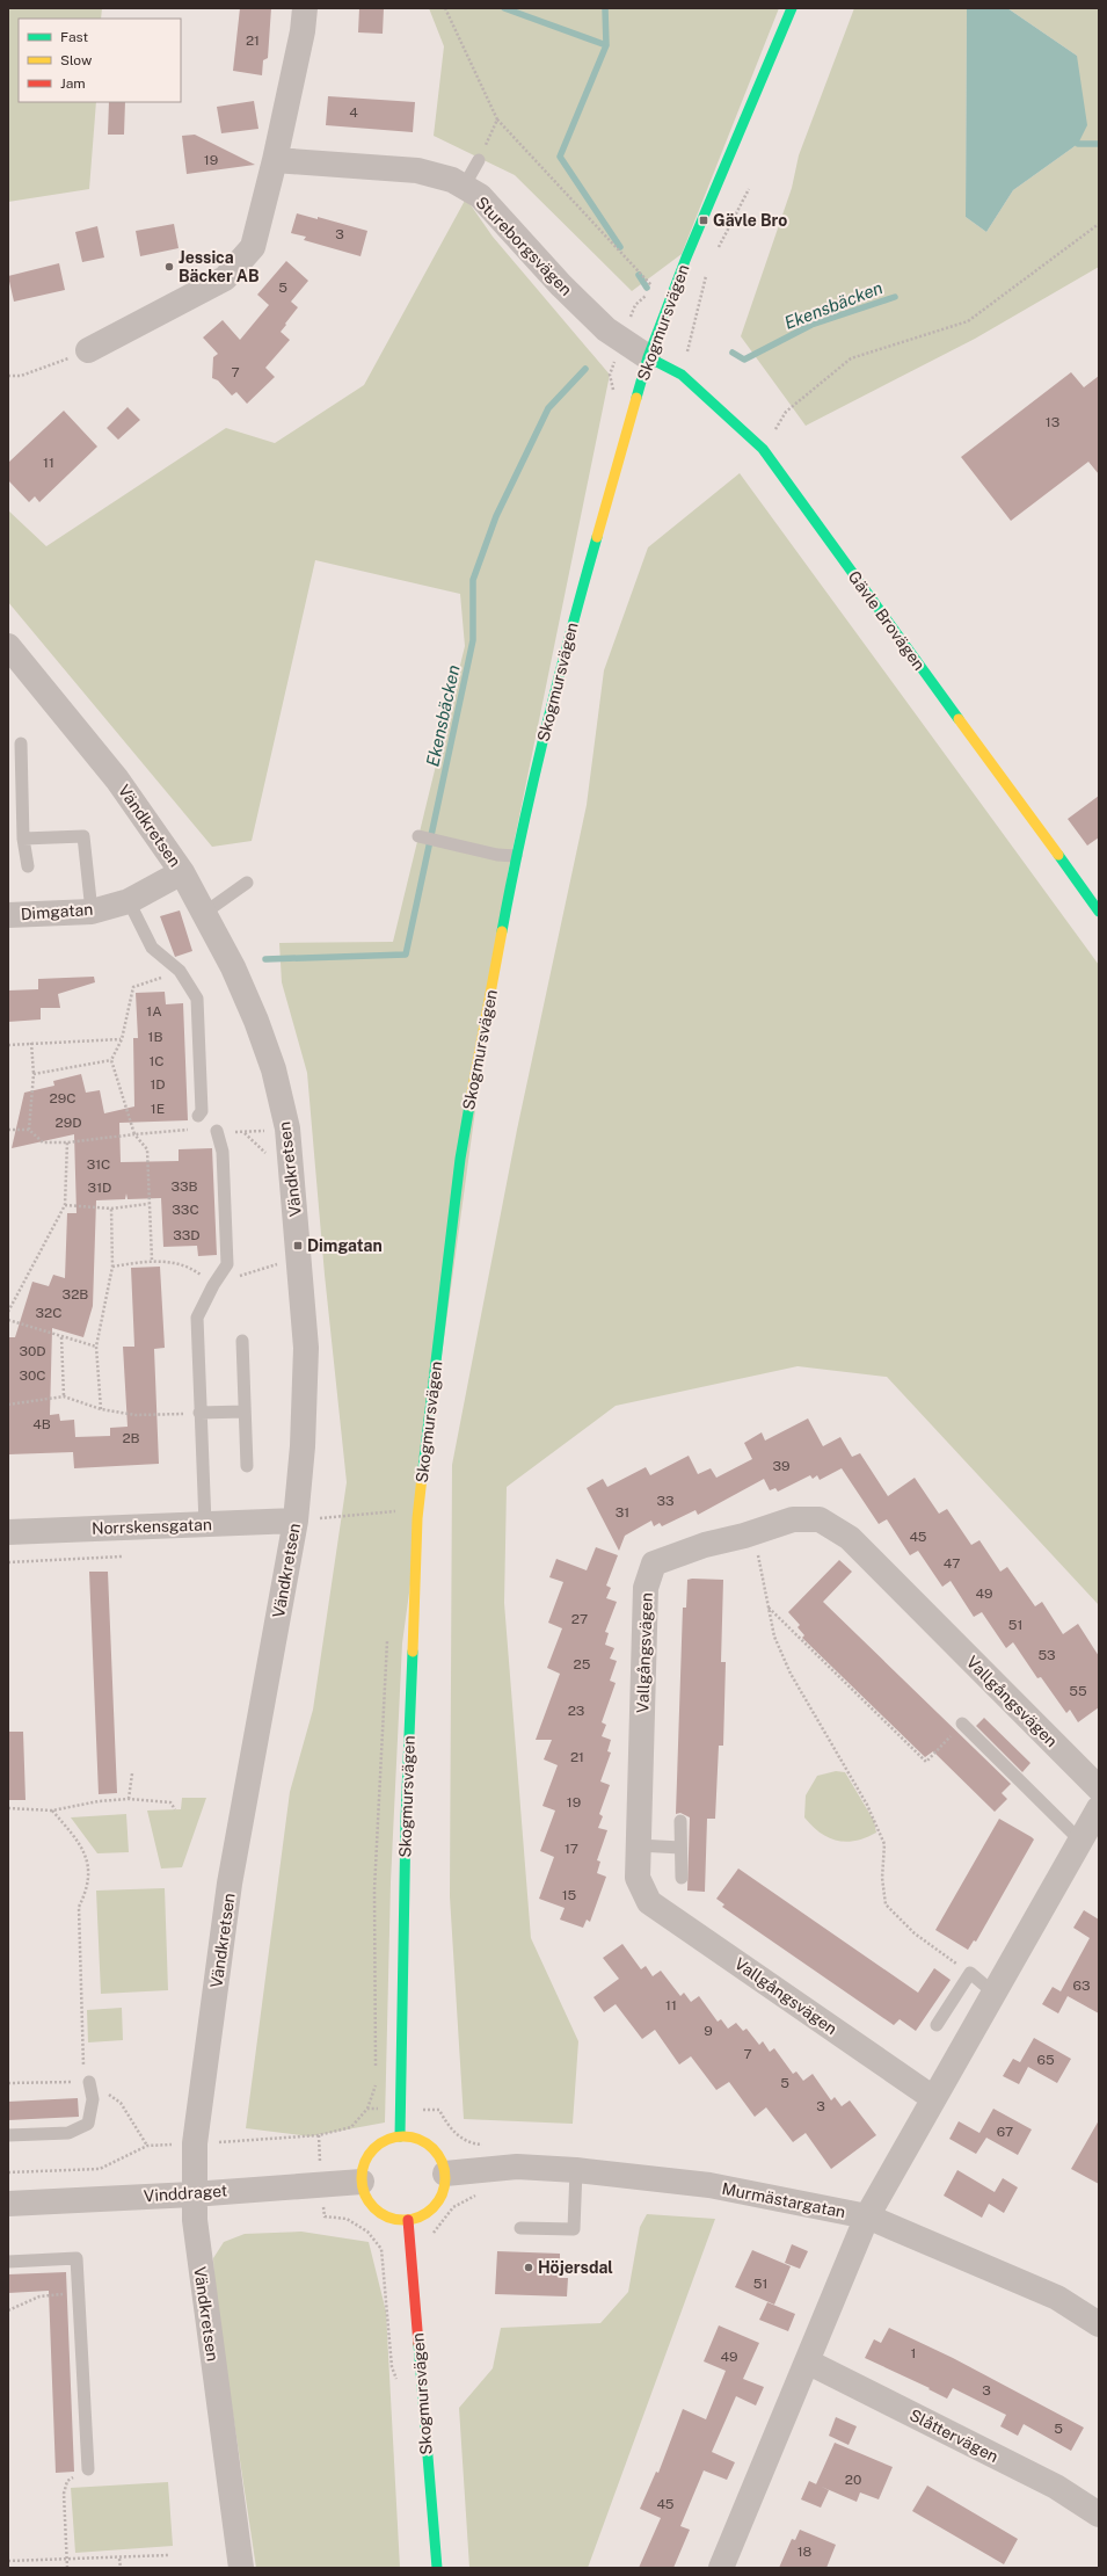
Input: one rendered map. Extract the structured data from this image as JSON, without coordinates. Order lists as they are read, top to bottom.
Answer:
{
  "streets": {
    "street": [
      "Stureborgsvägen",
      "Skogmursvägen",
      "Gävle Brovägen",
      "Vändkretsen",
      "Dimgatan",
      "Norrskensgatan",
      "Vallgångsvägen",
      "Vinddraget",
      "Murmästargatan",
      "Slåttervägen"
    ]
  },
  "crossings": [
    ["Stureborgsvägen", "Skogmursvägen"],
    ["Stureborgsvägen", "Gävle Brovägen"],
    ["Skogmursvägen", "Gävle Brovägen"],
    ["Skogmursvägen", "Vinddraget"],
    ["Skogmursvägen", "Murmästargatan"],
    ["Vändkretsen", "Dimgatan"],
    ["Vändkretsen", "Norrskensgatan"],
    ["Vändkretsen", "Vinddraget"],
    ["Vinddraget", "Murmästargatan"]
  ],
  "water": ["Ekensbäcken"],
  "places": {
    "transit": ["Gävle Bro", "Dimgatan"],
    "other": ["Jessica Bäcker AB", "Höjersdal"]
  },
  "house_numbers": [
    "21",
    "4",
    "19",
    "3",
    "5",
    "7",
    "13",
    "11",
    "1A",
    "1B",
    "1C",
    "1D",
    "29C",
    "1E",
    "29D",
    "31C",
    "33B",
    "31D",
    "33C",
    "33D",
    "32B",
    "32C",
    "30D",
    "30C",
    "4B",
    "2B",
    "39",
    "33",
    "31",
    "45",
    "47",
    "49",
    "27",
    "51",
    "53",
    "25",
    "55",
    "23",
    "21",
    "19",
    "17",
    "15",
    "63",
    "11",
    "9",
    "7",
    "65",
    "5",
    "3",
    "67",
    "51",
    "1",
    "49",
    "3",
    "5",
    "20",
    "45",
    "18"
  ],
  "legend": ["Fast", "Slow", "Jam"]
}
